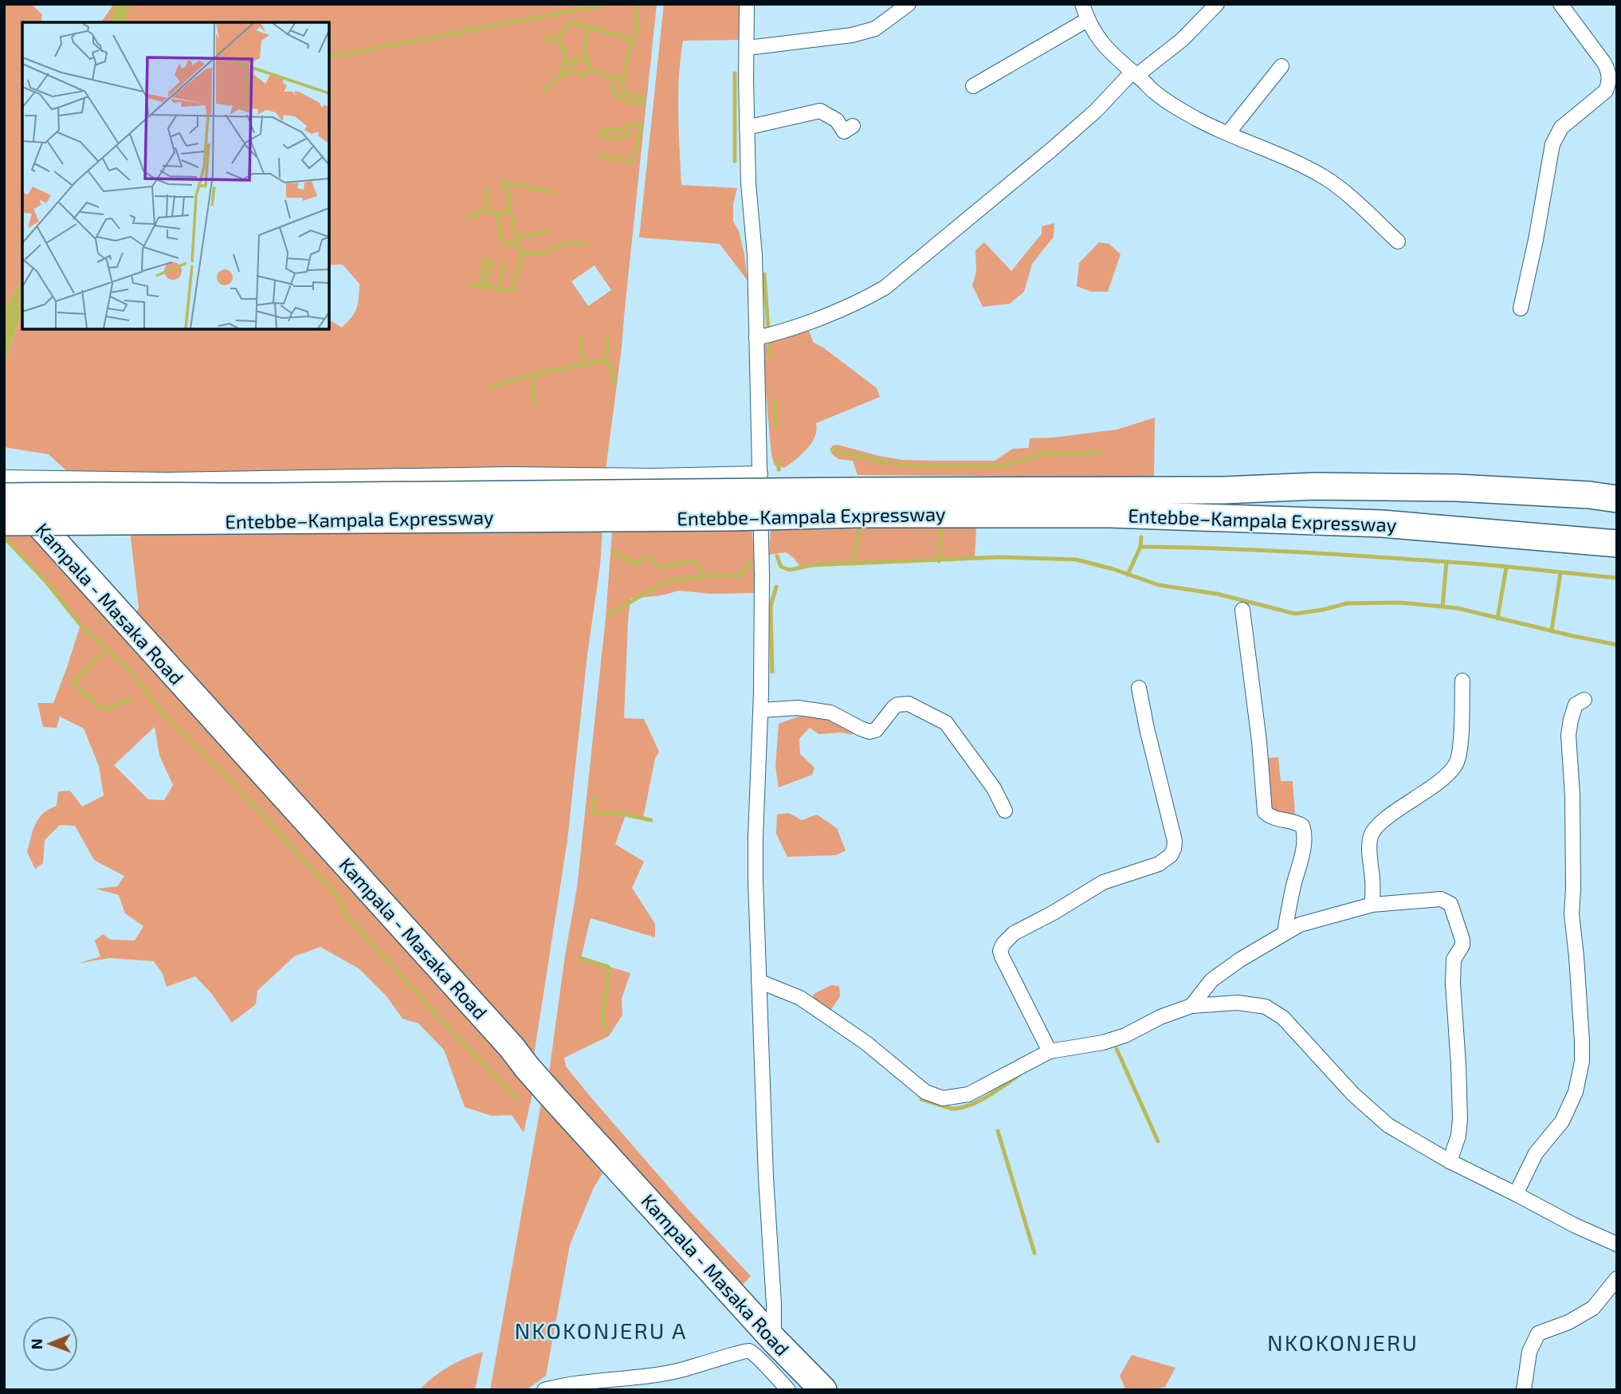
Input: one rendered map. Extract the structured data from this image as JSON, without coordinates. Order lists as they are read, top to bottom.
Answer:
{
  "streets": {
    "highway": ["Entebbe–Kampala Expressway", "Kampala - Masaka Road"]
  },
  "districts": ["NKOKONJERU A", "NKOKONJERU"],
  "north": "left"
}
